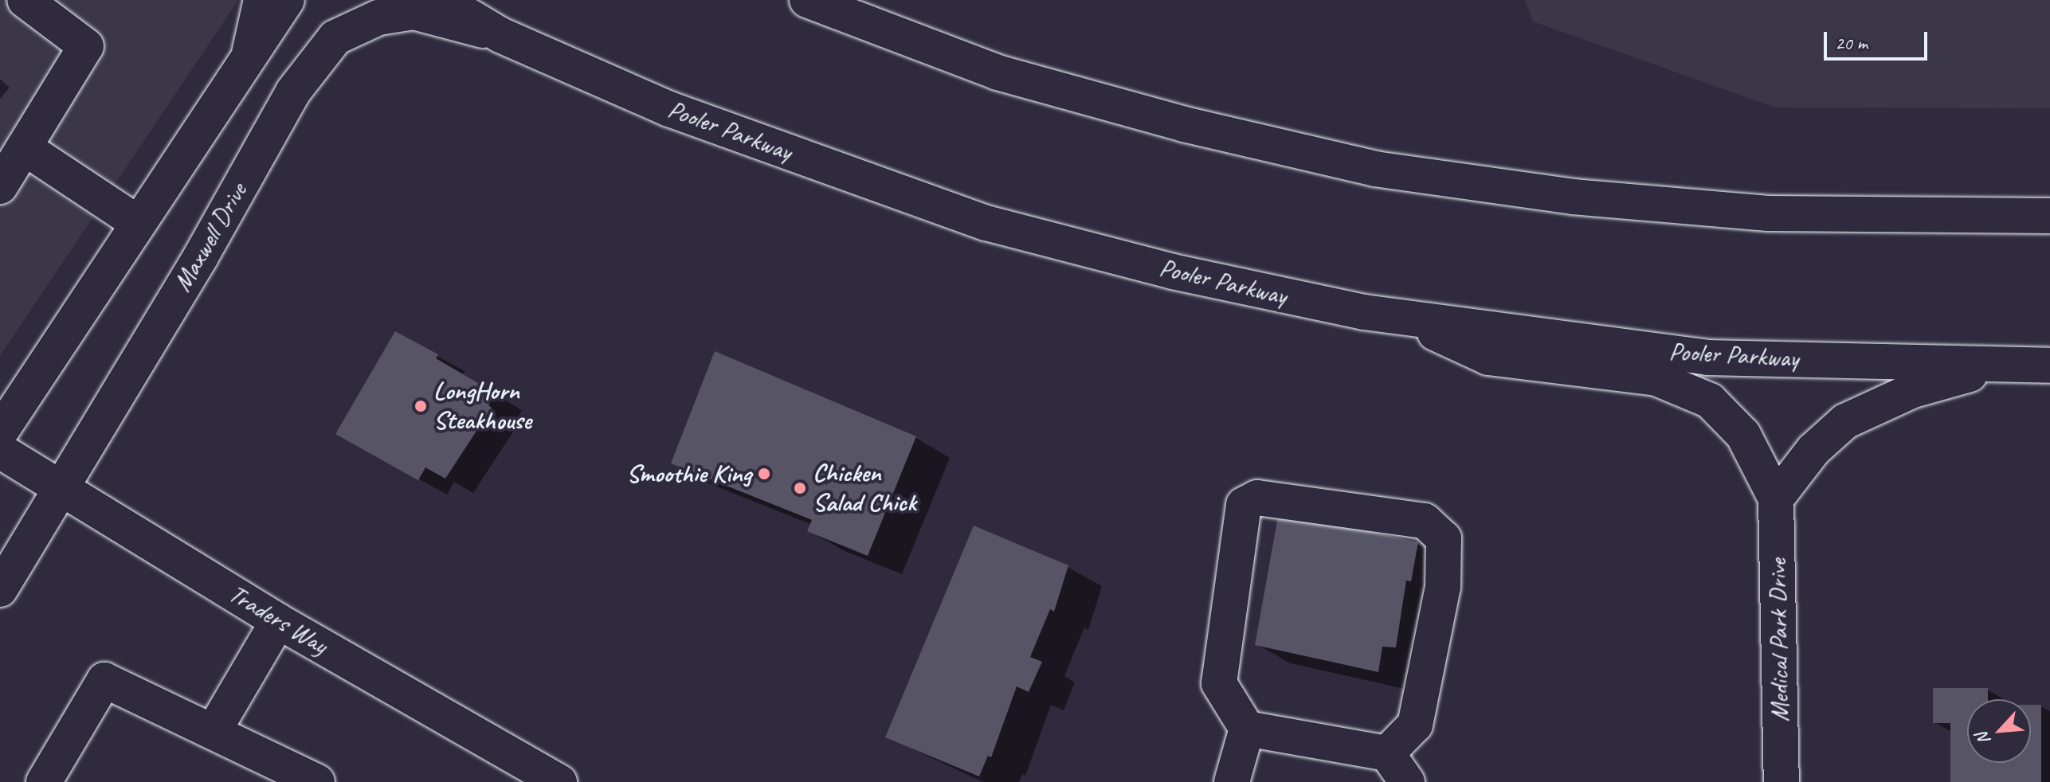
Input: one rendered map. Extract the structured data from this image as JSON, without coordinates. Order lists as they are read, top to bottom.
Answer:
{
  "streets": {
    "main road": [
      "Pooler Parkway",
      "Maxwell Drive",
      "Traders Way",
      "Medical Park Drive"
    ]
  },
  "crossings": [
    ["Pooler Parkway", "Maxwell Drive"],
    ["Maxwell Drive", "Traders Way"]
  ],
  "places": ["LongHorn Steakhouse", "Smoothie King", "Chicken Salad Chick"],
  "scale_bar": "20 m",
  "north": "bottom left"
}
